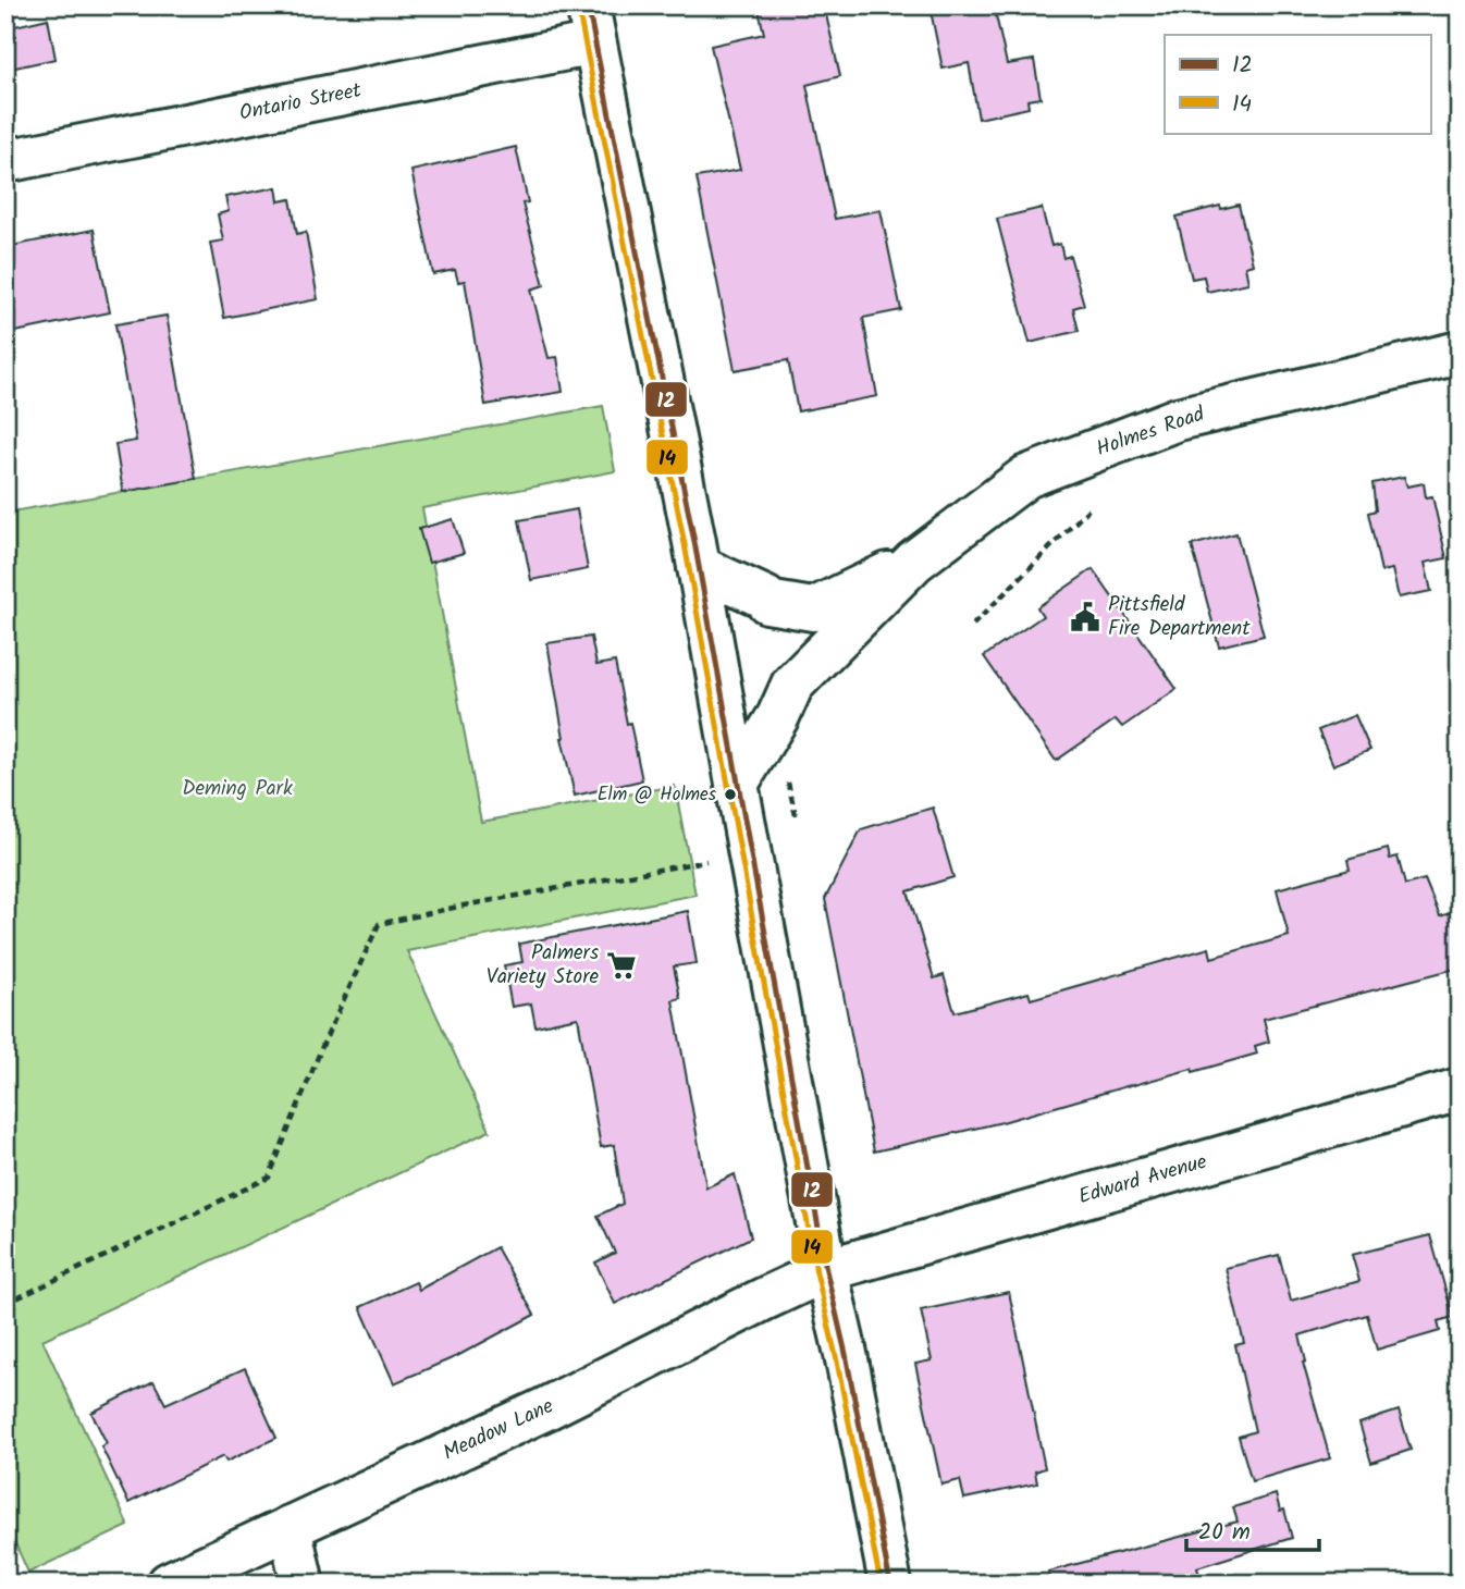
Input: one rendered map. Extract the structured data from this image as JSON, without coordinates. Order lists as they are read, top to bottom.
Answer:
{
  "streets": {
    "street": [
      "Ontario Street",
      "Holmes Road",
      "Edward Avenue",
      "Meadow Lane"
    ]
  },
  "crossings": [
    ["Edward Avenue", "Meadow Lane"]
  ],
  "parks": ["Deming Park"],
  "places": {
    "public building": ["Pittsfield Fire Department"],
    "other": ["Elm @ Holmes"],
    "supermarket": ["Palmers Variety Store"]
  },
  "lines": ["transit line 12", "transit line 14"],
  "legend": ["12", "14"],
  "scale_bar": "20 m"
}
